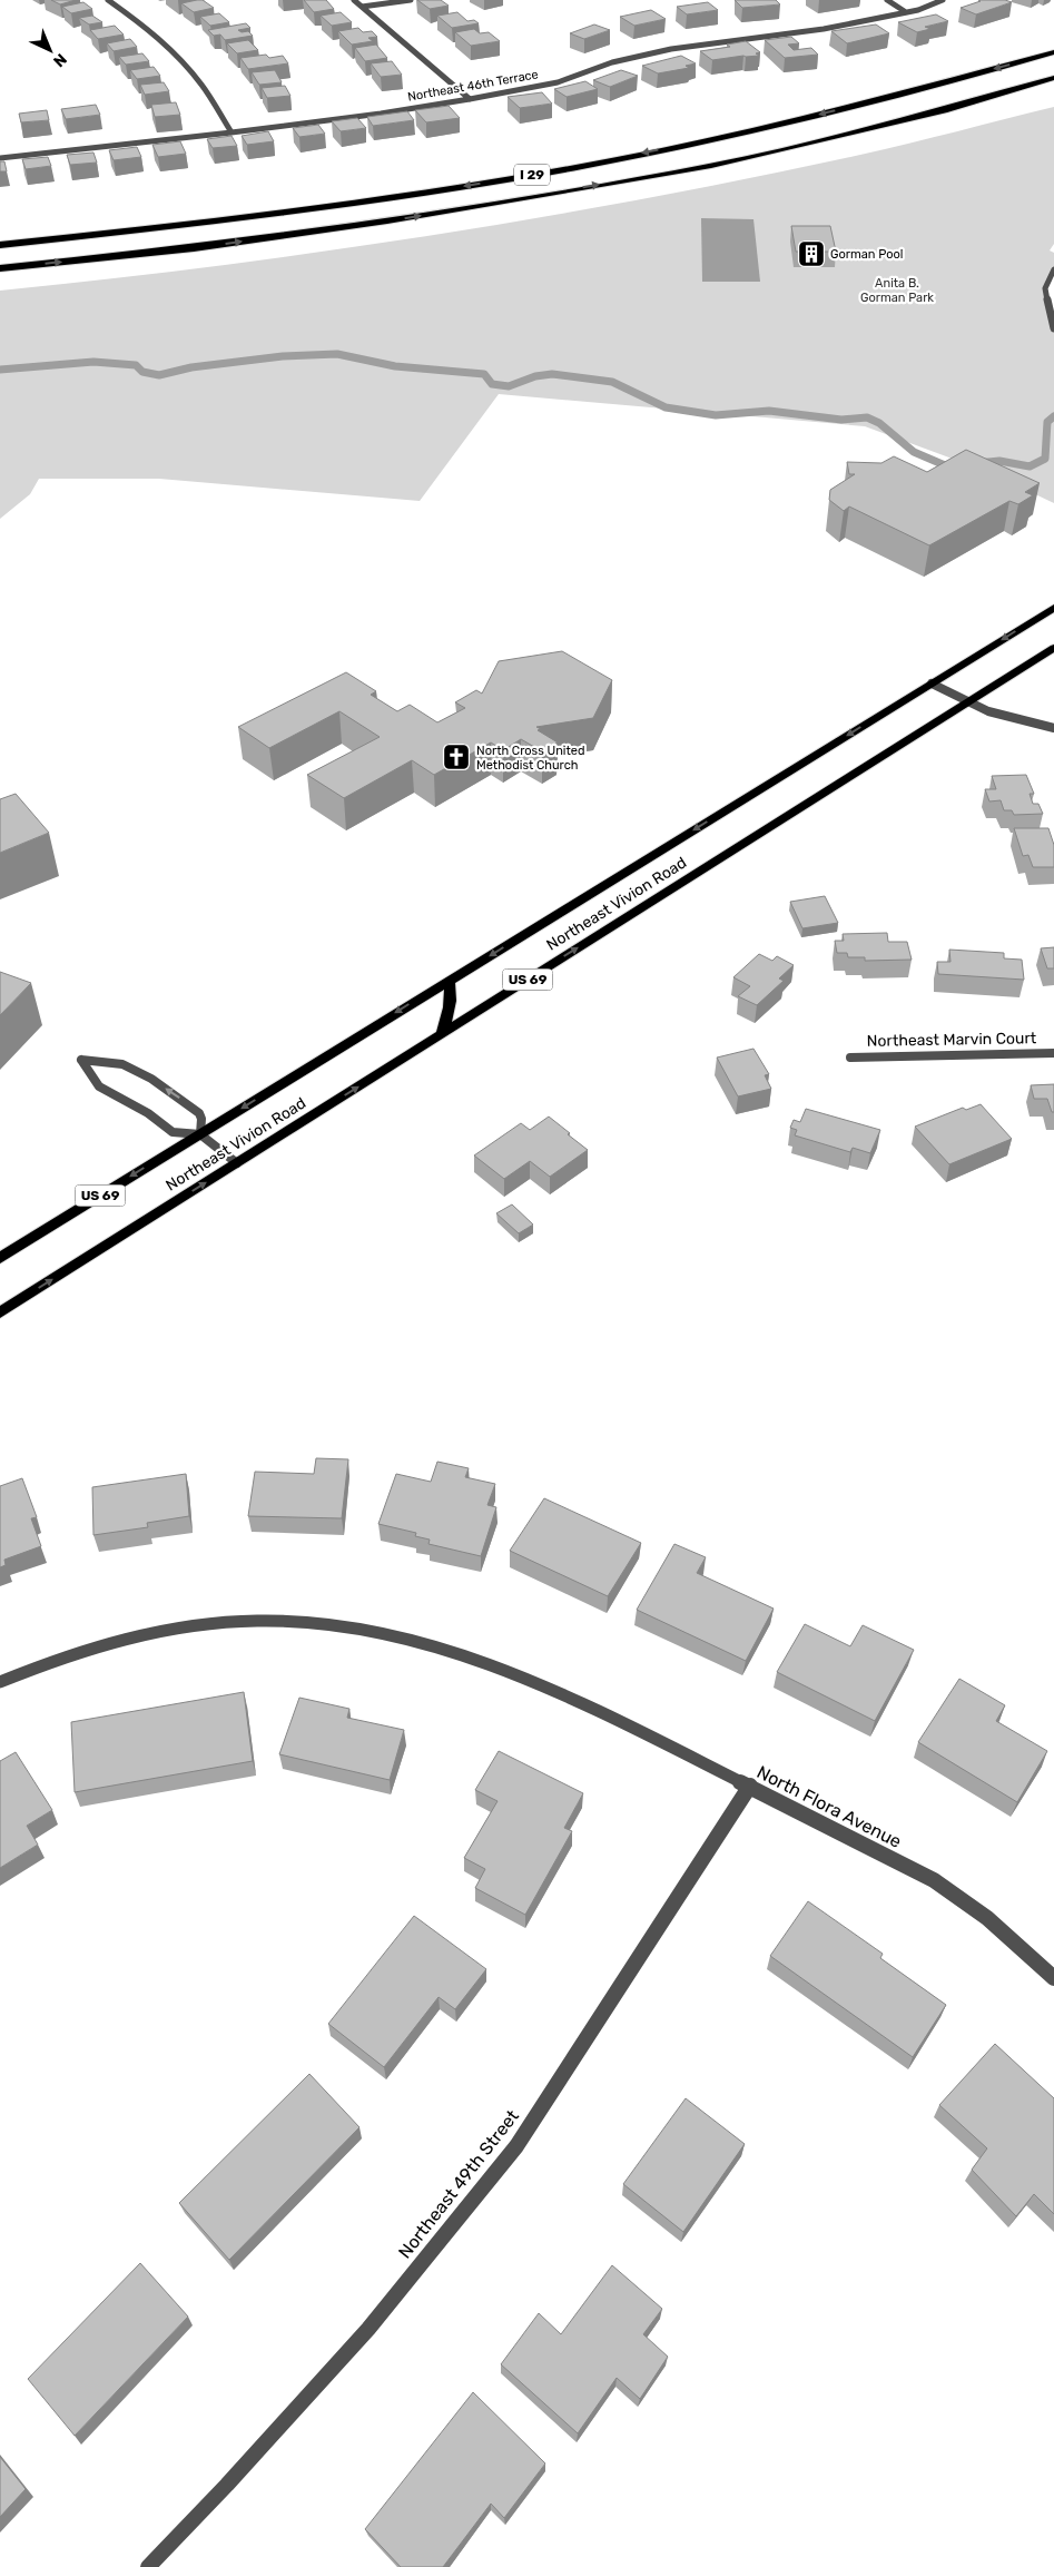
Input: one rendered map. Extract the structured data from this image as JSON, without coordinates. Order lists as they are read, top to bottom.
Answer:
{
  "streets": {
    "highway": ["I 29"],
    "main road": ["Northeast Vivion Road", "US 69"],
    "street": [
      "Northeast 46th Terrace",
      "Northeast Marvin Court",
      "North Flora Avenue",
      "Northeast 49th Street"
    ]
  },
  "crossings": [
    ["North Flora Avenue", "Northeast 49th Street"]
  ],
  "parks": ["Anita B. Gorman Park"],
  "places": {
    "building": ["Gorman Pool"],
    "church": ["North Cross United Methodist Church"]
  },
  "north": "bottom right"
}
